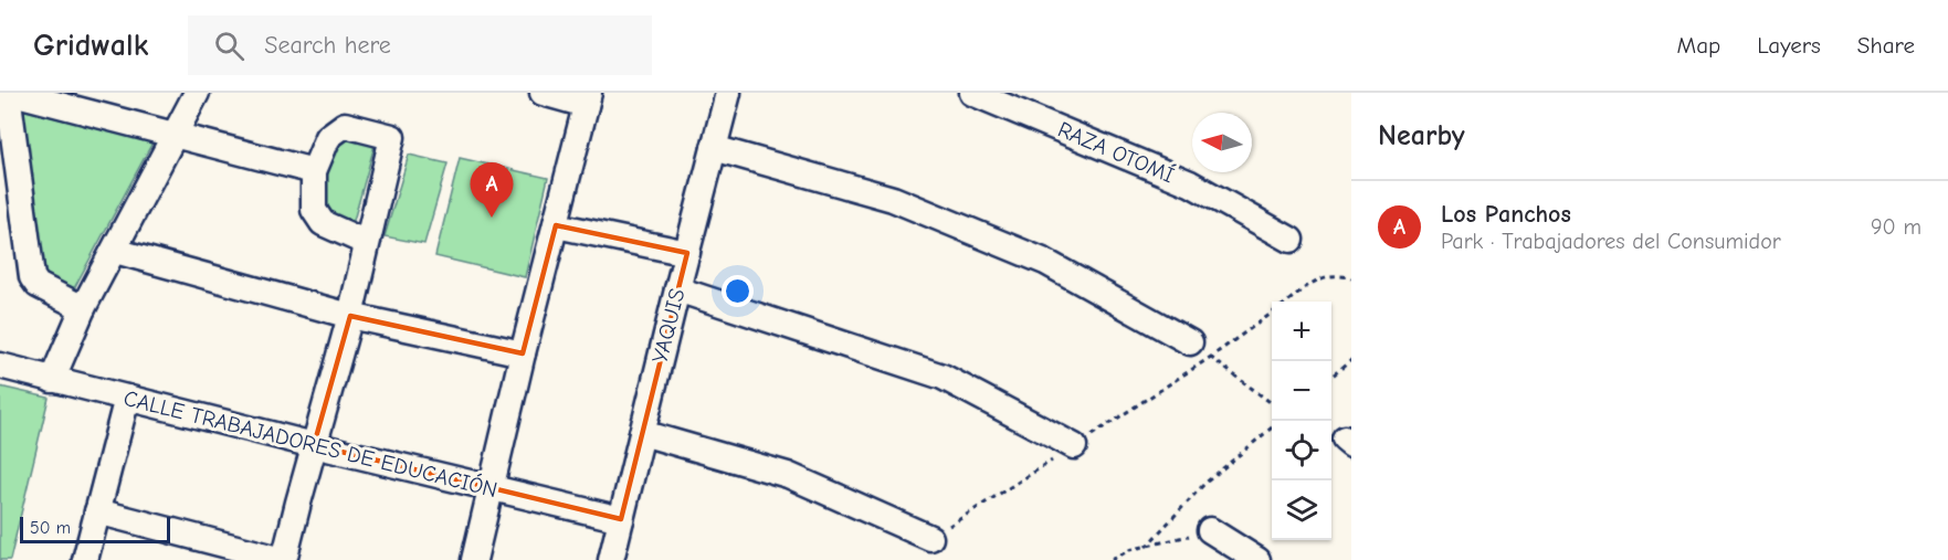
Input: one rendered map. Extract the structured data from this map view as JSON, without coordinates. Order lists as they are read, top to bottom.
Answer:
{
  "streets": {
    "street": ["RAZA OTOMÍ", "YAQUIS", "CALLE TRABAJADORES DE EDUCACIÓN"]
  },
  "crossings": [
    ["YAQUIS", "CALLE TRABAJADORES DE EDUCACIÓN"]
  ],
  "scale_bar": "50 m",
  "north": "left",
  "page": {
    "header": "Gridwalk",
    "search": "Search here",
    "nav": ["Map", "Layers", "Share"],
    "heading": "Nearby",
    "pins": "A",
    "list": [
      {
        "mark": "A",
        "name": "Los Panchos",
        "note": "Park · Trabajadores del Consumidor",
        "value": "90 m"
      }
    ],
    "map_buttons": ["+", "−"],
    "scale": "50 m"
  }
}
